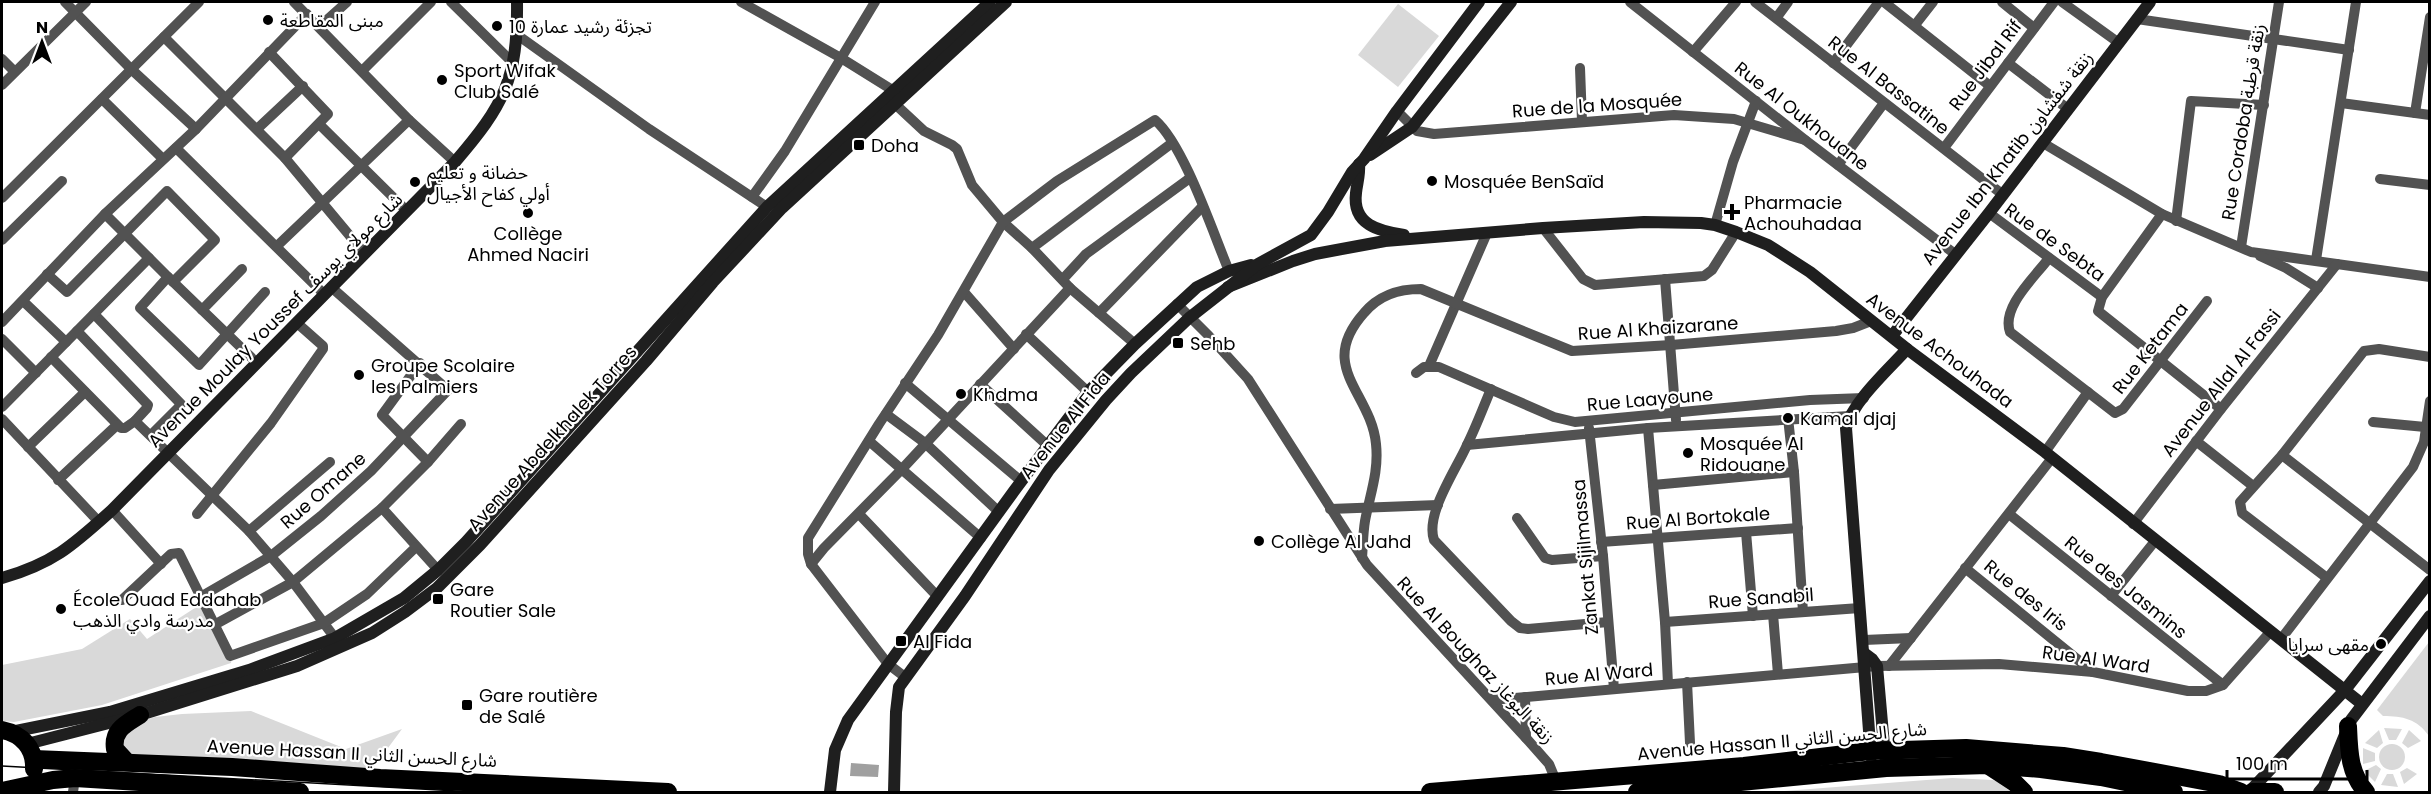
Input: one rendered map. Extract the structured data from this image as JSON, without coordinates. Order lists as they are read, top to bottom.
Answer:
{
  "streets": {
    "highway": ["Avenue Hassan II شارع الحسن الثاني"],
    "street": [
      "Rue Jibal Rif",
      "Rue Al Bassatine",
      "Rue de la Mosquée",
      "Rue Al Oukhouane",
      "Rue Cordoba زنقة قرطبة",
      "Avenue Ibn Khatib زنقة شفشاون",
      "Rue de Sebta",
      "Avenue Moulay Youssef شارع مولاي يوسف",
      "Rue Al Khaizarane",
      "Rue Ketama",
      "Avenue Achouhada",
      "Avenue Allal Al Fassi",
      "Rue Laayoune",
      "Avenue Al Fida",
      "Avenue Abdelkhalek Torres",
      "Rue Omane",
      "Rue Al Bortokale",
      "Zankat Sijilmassa",
      "Rue des Jasmins",
      "Rue des Iris",
      "Rue Sanabil",
      "Rue Al Ward",
      "Rue Al Boughaz زنقة البوغاز"
    ]
  },
  "crossings": [
    ["Rue Jibal Rif", "Rue Al Bassatine"],
    ["Rue Al Bassatine", "Avenue Ibn Khatib زنقة شفشاون"],
    ["Rue de la Mosquée", "Rue Al Oukhouane"],
    ["Rue Al Oukhouane", "Avenue Ibn Khatib زنقة شفشاون"],
    ["Avenue Ibn Khatib زنقة شفشاون", "Rue de Sebta"],
    ["Avenue Ibn Khatib زنقة شفشاون", "Avenue Achouhada"],
    ["Rue de Sebta", "Rue Ketama"],
    ["Rue Al Khaizarane", "Avenue Achouhada"],
    ["Rue Al Khaizarane", "Rue Al Boughaz زنقة البوغاز"],
    ["Rue Ketama", "Avenue Achouhada"],
    ["Avenue Achouhada", "Avenue Allal Al Fassi"],
    ["Avenue Achouhada", "Avenue Al Fida"],
    ["Rue Laayoune", "Zankat Sijilmassa"],
    ["Avenue Al Fida", "Rue Al Boughaz زنقة البوغاز"],
    ["Avenue Abdelkhalek Torres", "Avenue Hassan II شارع الحسن الثاني"],
    ["Rue Al Bortokale", "Zankat Sijilmassa"],
    ["Zankat Sijilmassa", "Rue Al Ward"],
    ["Rue des Jasmins", "Rue Al Ward"],
    ["Rue des Iris", "Rue Al Ward"],
    ["Rue Al Ward", "Rue Al Boughaz زنقة البوغاز"],
    ["Rue Al Boughaz زنقة البوغاز", "Avenue Hassan II شارع الحسن الثاني"]
  ],
  "places": {
    "other": [
      "مبنى المقاطعة",
      "تجزئة رشيد عمارة 10",
      "Sport Wifak Club Salé",
      "Mosquée BenSaïd",
      "حضانة و تعليم أولي كفاح الأجيال",
      "Collège Ahmed Naciri",
      "Groupe Scolaire les Palmiers",
      "Khdma",
      "Kamal djaj",
      "Mosquée Al Ridouane",
      "Collège Al Jahd",
      "École Ouad Eddahab مدرسة وادي الذهب",
      "مقهى سرايا"
    ],
    "transit": [
      "Doha",
      "Sehb",
      "Gare Routier Sale",
      "Al Fida",
      "Gare routière de Salé"
    ],
    "health": ["Pharmacie Achouhadaa"]
  },
  "scale_bar": "100 m",
  "north": "top"
}
